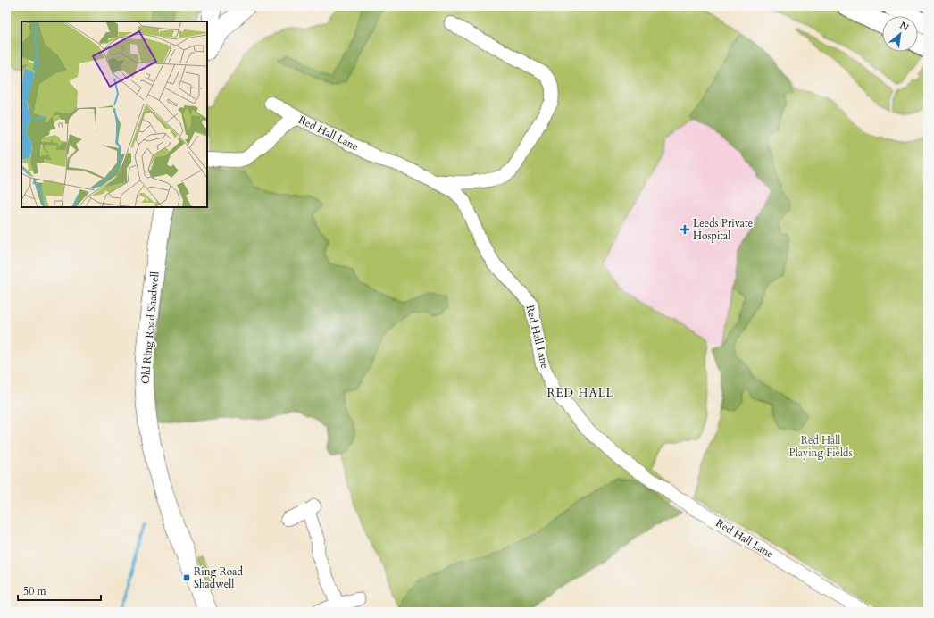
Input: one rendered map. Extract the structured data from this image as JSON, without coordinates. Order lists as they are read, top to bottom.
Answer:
{
  "streets": {
    "main road": ["Old Ring Road Shadwell"],
    "street": ["Red Hall Lane"]
  },
  "districts": ["RED HALL"],
  "parks": ["Red Hall Playing Fields"],
  "places": {
    "health": ["Leeds Private Hospital"],
    "transit": ["Ring Road Shadwell"]
  },
  "scale_bar": "50 m",
  "north": "top right"
}
